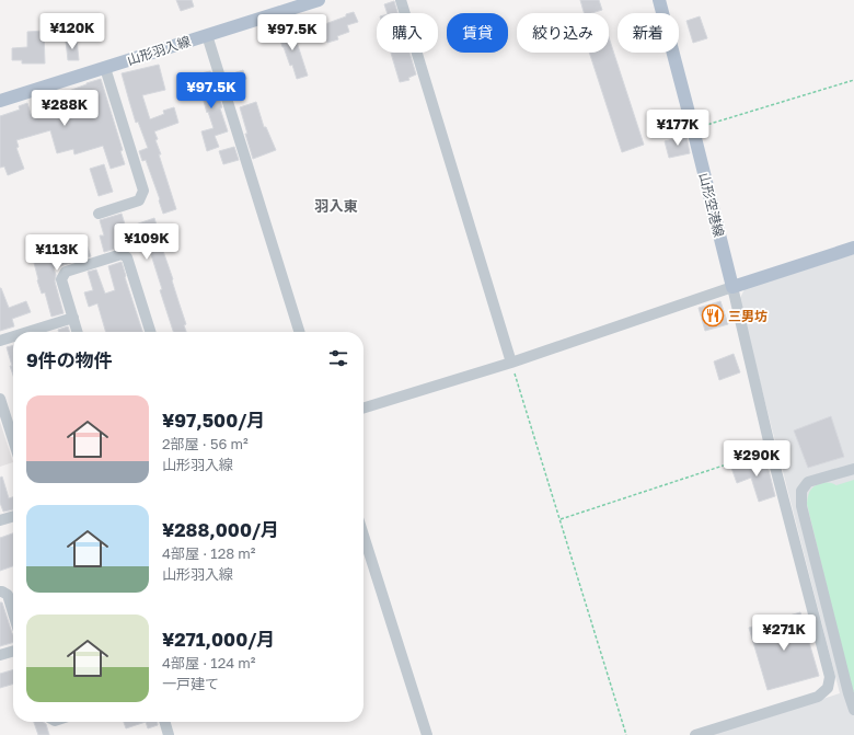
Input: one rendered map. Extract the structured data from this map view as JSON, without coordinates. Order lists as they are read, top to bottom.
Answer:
{
  "streets": {
    "main road": ["山形羽入線", "山形空港線"]
  },
  "districts": ["羽入東"],
  "places": {
    "restaurant": ["三男坊"]
  },
  "page": {
    "price": [
      "¥120K",
      "¥97.5K",
      "¥97.5K",
      "¥288K",
      "¥177K",
      "¥109K",
      "¥113K",
      "¥290K",
      "¥271K"
    ],
    "chip": [
      "購入",
      "賃貸",
      "絞り込み",
      "新着"
    ],
    "heading": "9件の物件",
    "list": [
      {
        "name": "¥97,500/月",
        "note": "2部屋 · 56 m² · 山形羽入線"
      },
      {
        "name": "¥288,000/月",
        "note": "4部屋 · 128 m² · 山形羽入線"
      },
      {
        "name": "¥271,000/月",
        "note": "4部屋 · 124 m² · 一戸建て"
      }
    ]
  }
}
